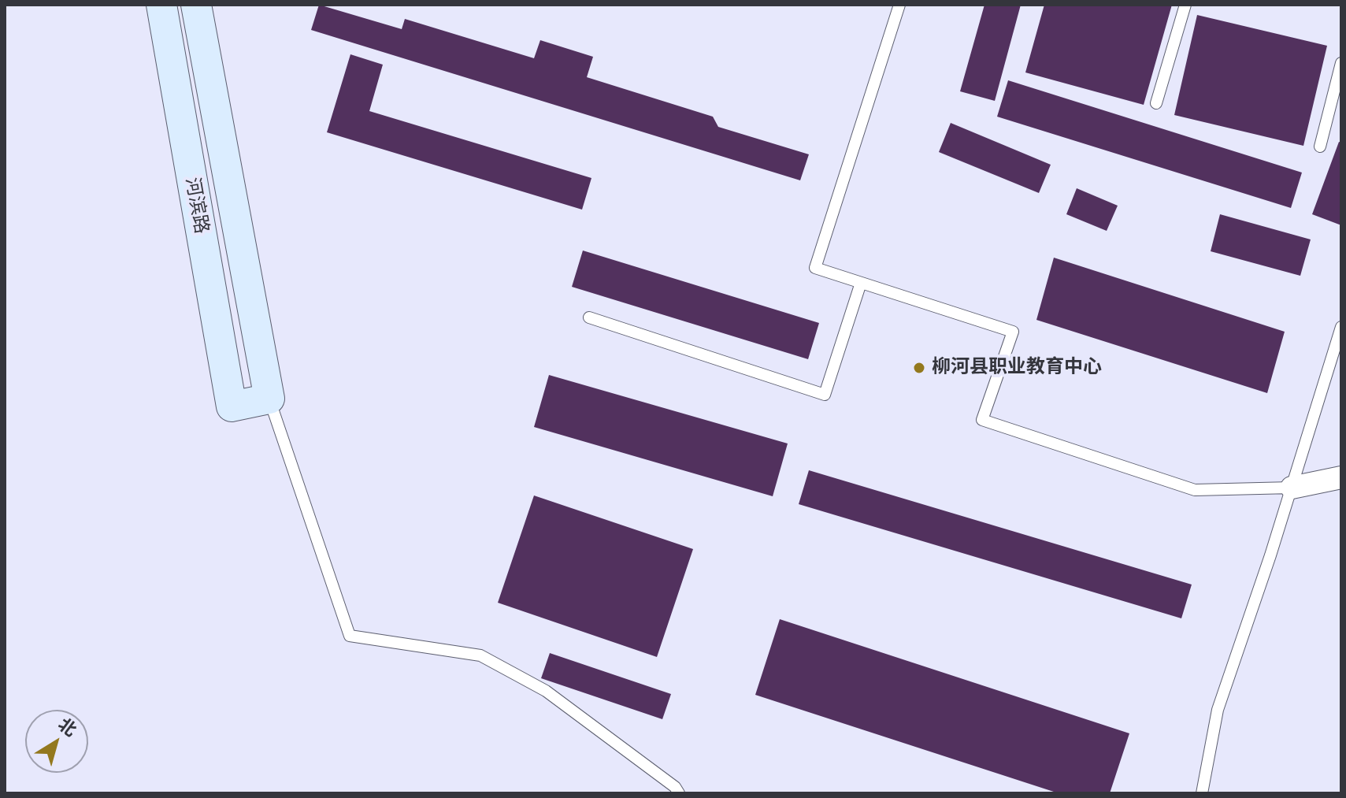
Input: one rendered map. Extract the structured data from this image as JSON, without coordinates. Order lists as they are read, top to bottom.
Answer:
{
  "streets": {
    "street": ["河滨路"]
  },
  "places": ["柳河县职业教育中心"],
  "north": "top right"
}
